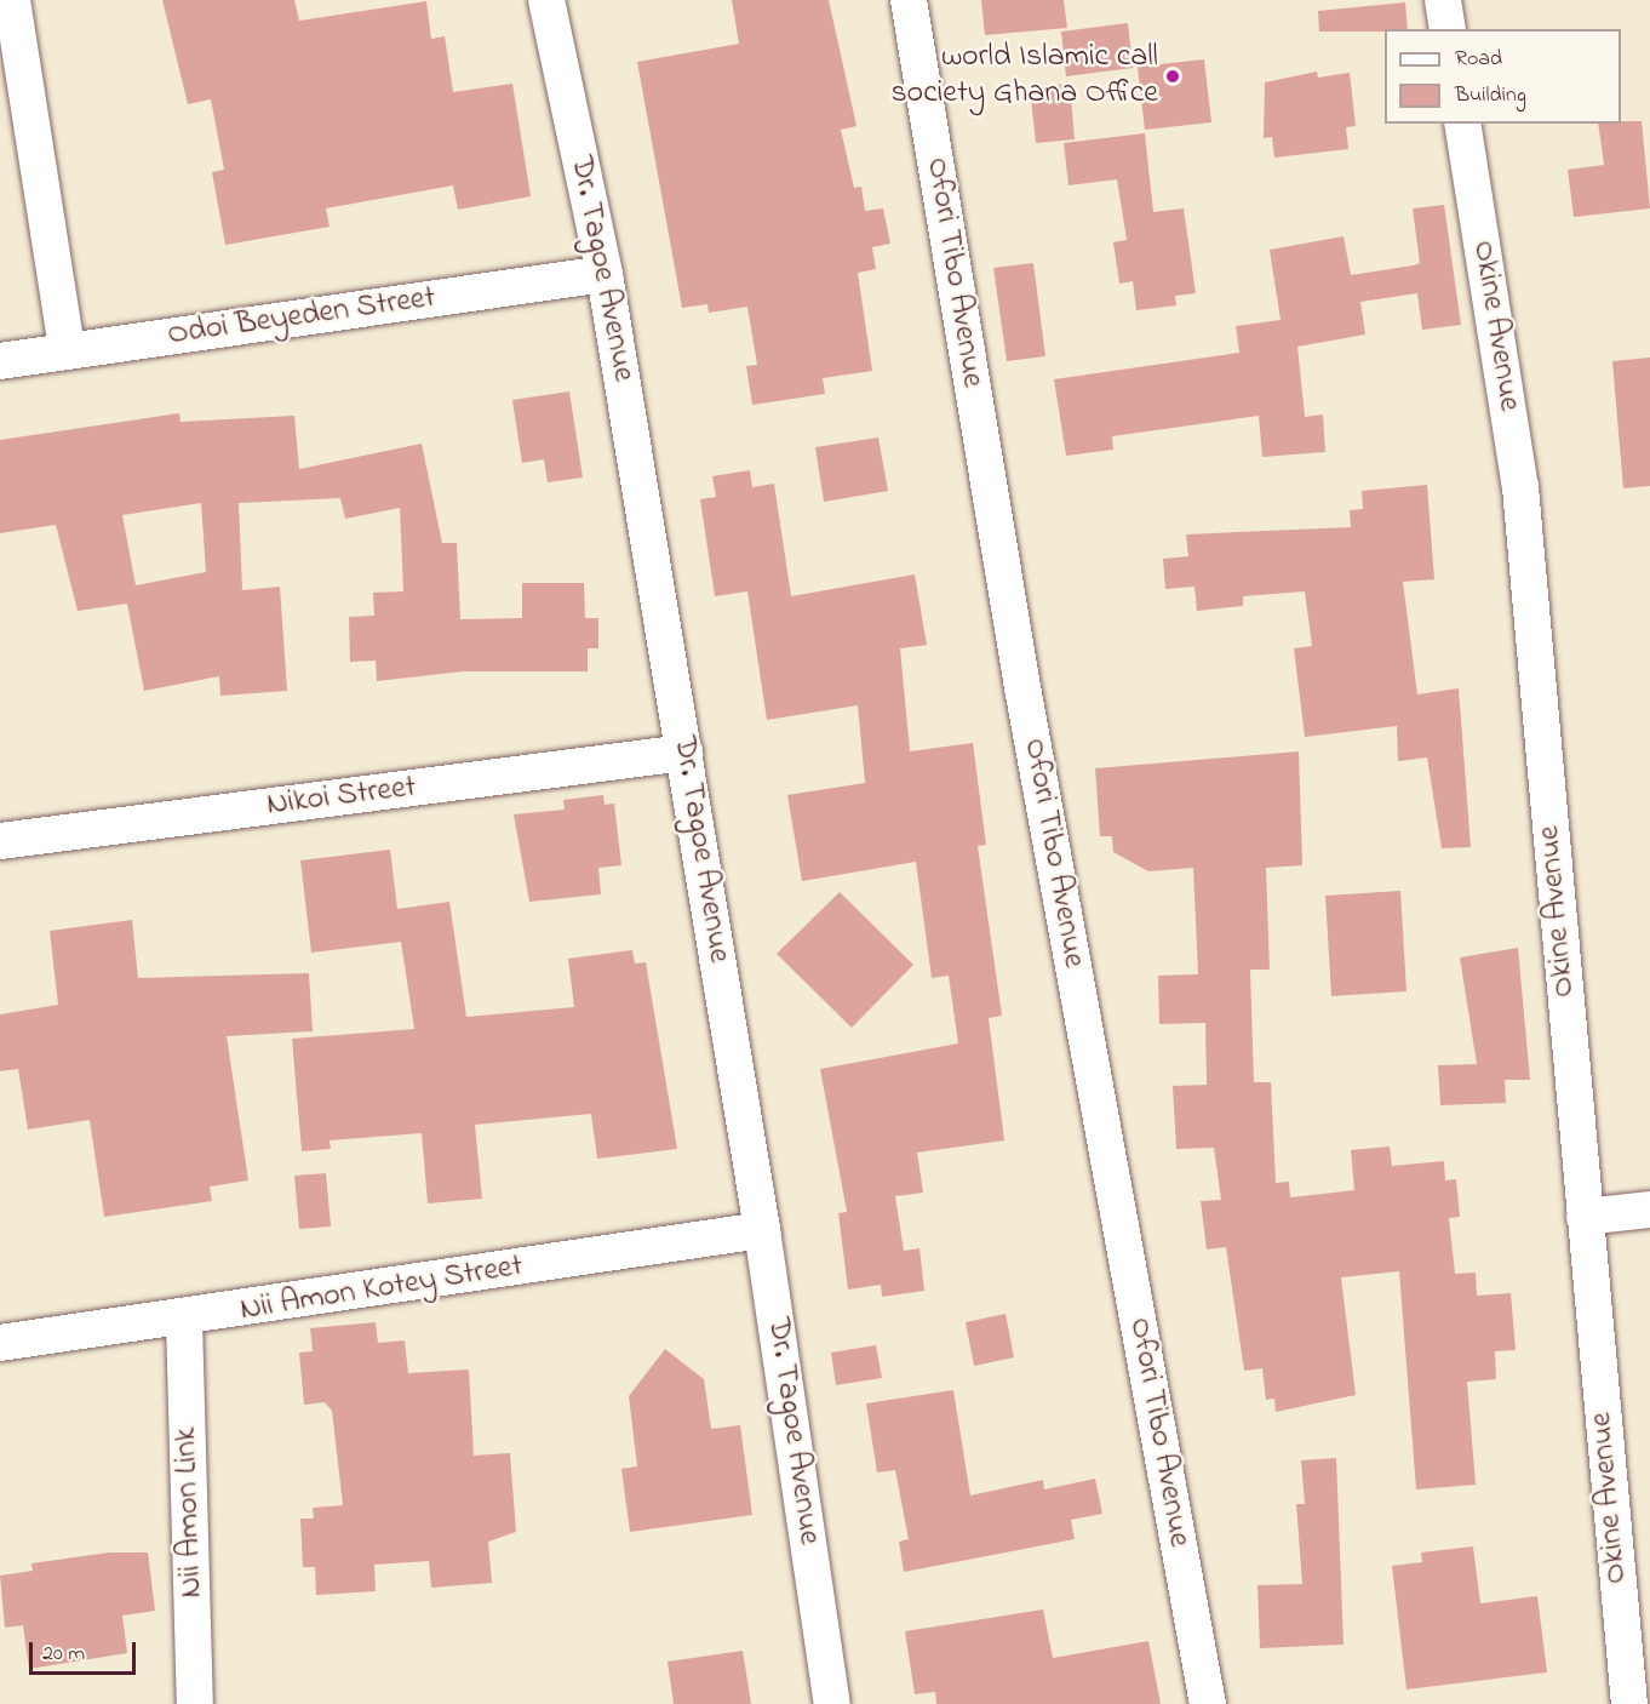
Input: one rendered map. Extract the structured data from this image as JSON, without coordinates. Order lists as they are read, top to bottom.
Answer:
{
  "streets": {
    "street": [
      "Dr. Tagoe Avenue",
      "Ofori Tibo Avenue",
      "Odoi Beyeden Street",
      "Okine Avenue",
      "Nikoi Street",
      "Nii Amon Kotey Street",
      "Nii Amon Link"
    ]
  },
  "crossings": [
    ["Dr. Tagoe Avenue", "Odoi Beyeden Street"],
    ["Dr. Tagoe Avenue", "Nikoi Street"],
    ["Dr. Tagoe Avenue", "Nii Amon Kotey Street"],
    ["Nii Amon Kotey Street", "Nii Amon Link"]
  ],
  "places": ["world Islamic call society Ghana Office"],
  "legend": ["Road", "Building"],
  "scale_bar": "20 m"
}
